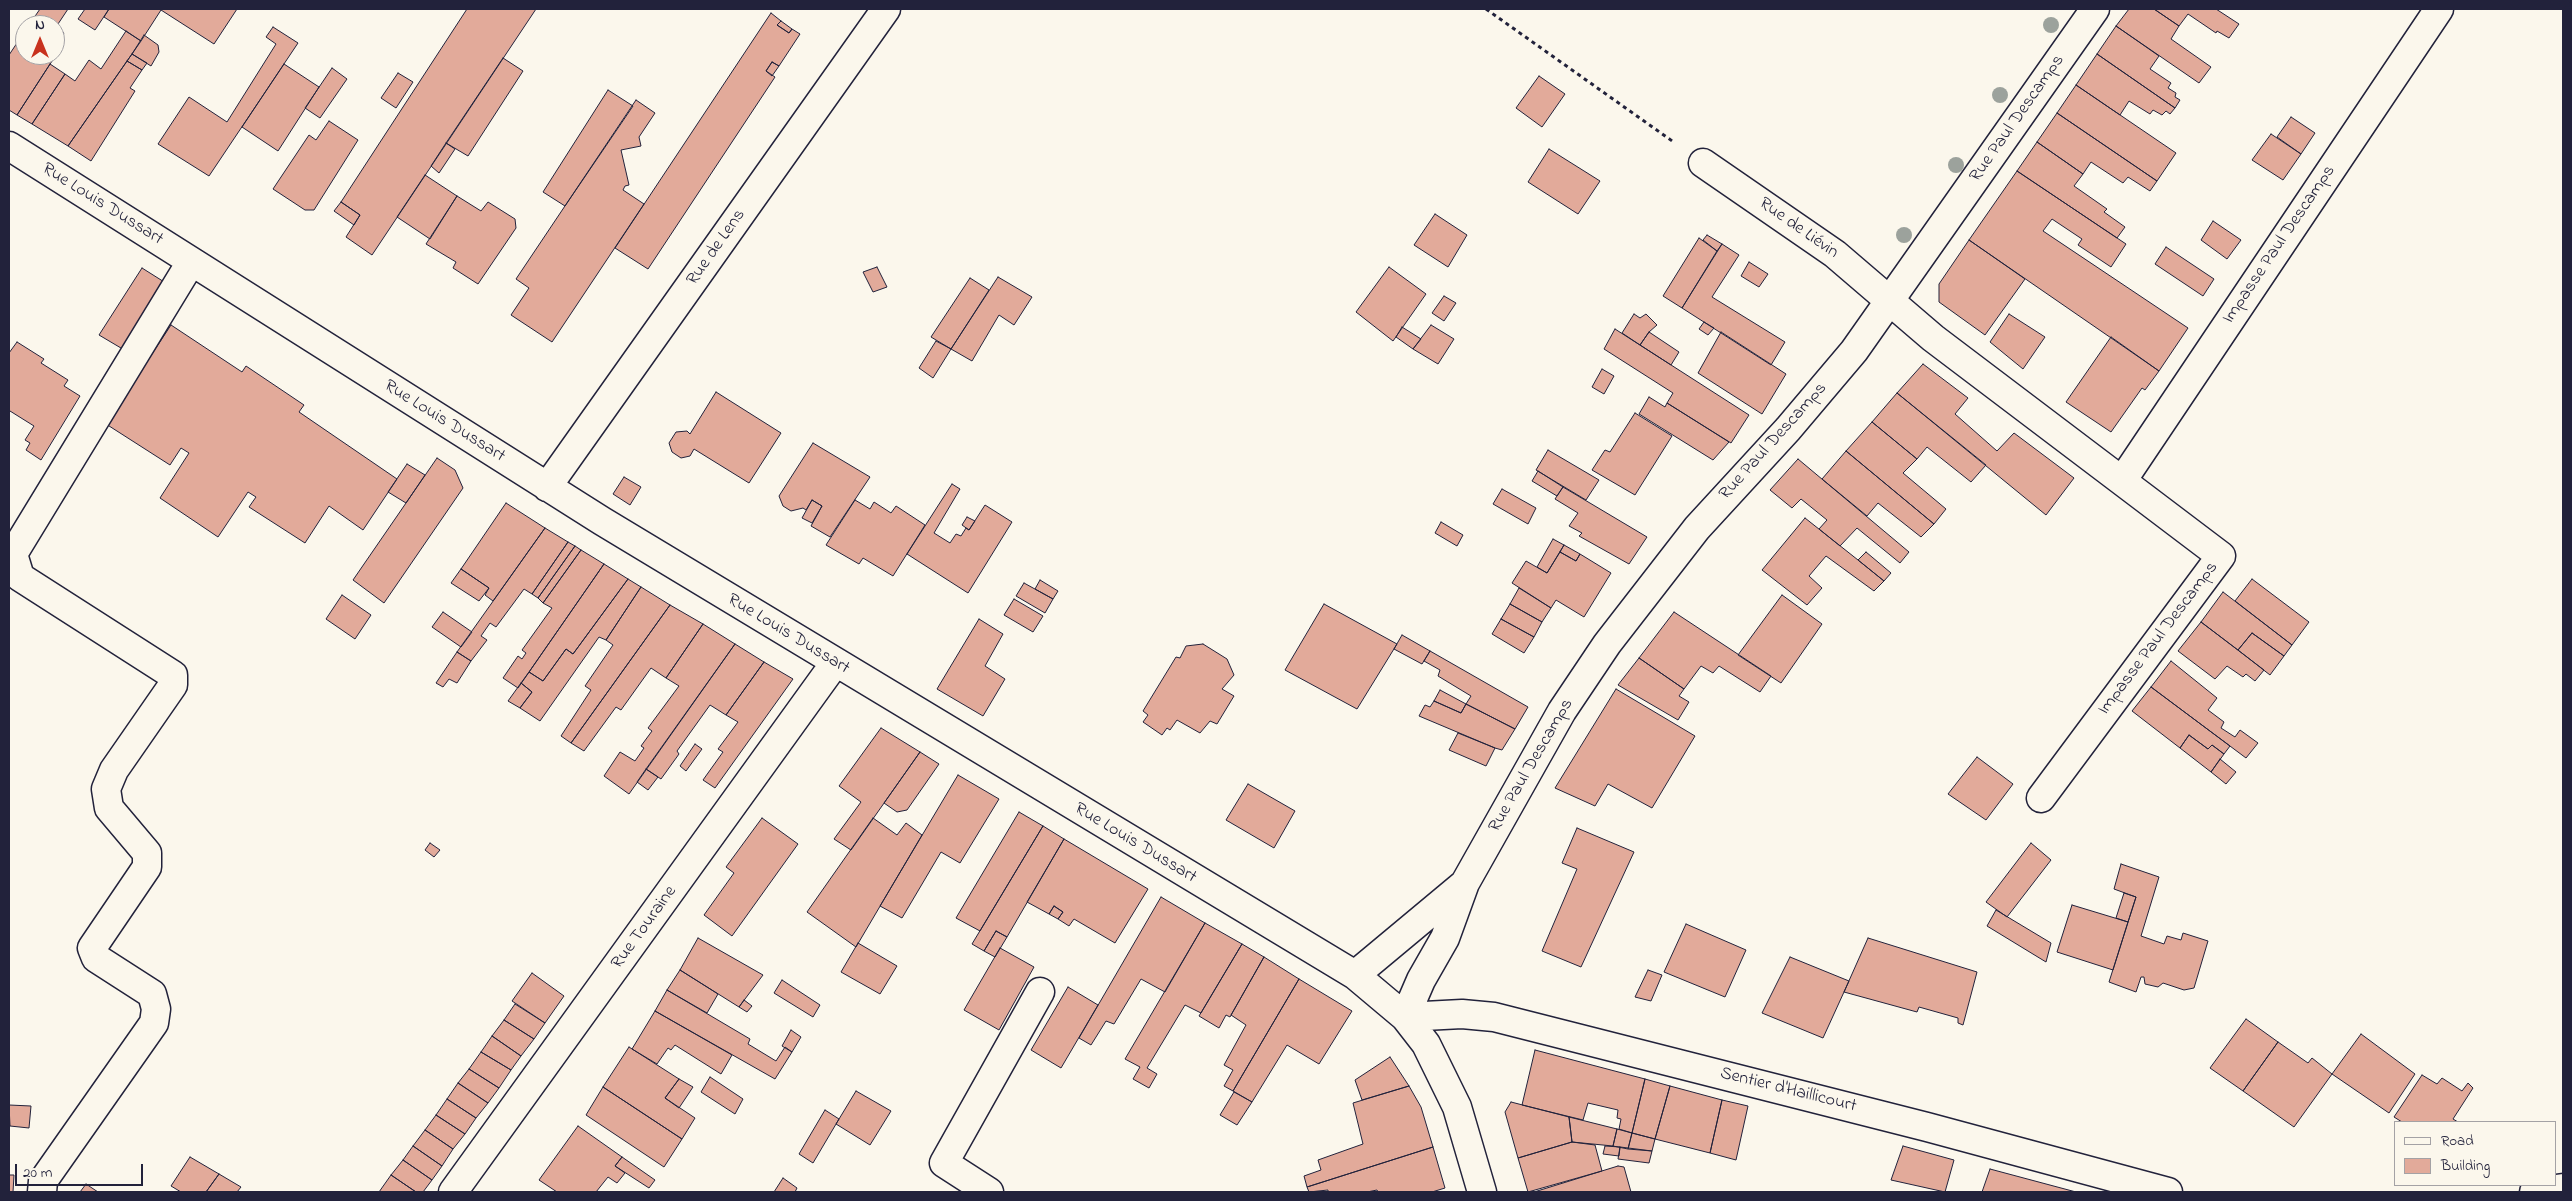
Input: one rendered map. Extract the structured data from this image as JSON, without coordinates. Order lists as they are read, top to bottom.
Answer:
{
  "streets": {
    "street": [
      "Rue Paul Descamps",
      "Rue Louis Dussart",
      "Rue de Liévin",
      "Impasse Paul Descamps",
      "Rue de Lens",
      "Rue Touraine",
      "Sentier d'Haillicourt"
    ]
  },
  "crossings": [
    ["Rue Paul Descamps", "Rue Louis Dussart"],
    ["Rue Paul Descamps", "Rue de Liévin"],
    ["Rue Paul Descamps", "Impasse Paul Descamps"],
    ["Rue Paul Descamps", "Sentier d'Haillicourt"],
    ["Rue Louis Dussart", "Rue de Lens"],
    ["Rue Louis Dussart", "Rue Touraine"],
    ["Rue Louis Dussart", "Sentier d'Haillicourt"],
    ["Rue de Liévin", "Impasse Paul Descamps"]
  ],
  "legend": ["Road", "Building"],
  "scale_bar": "20 m",
  "north": "top"
}
